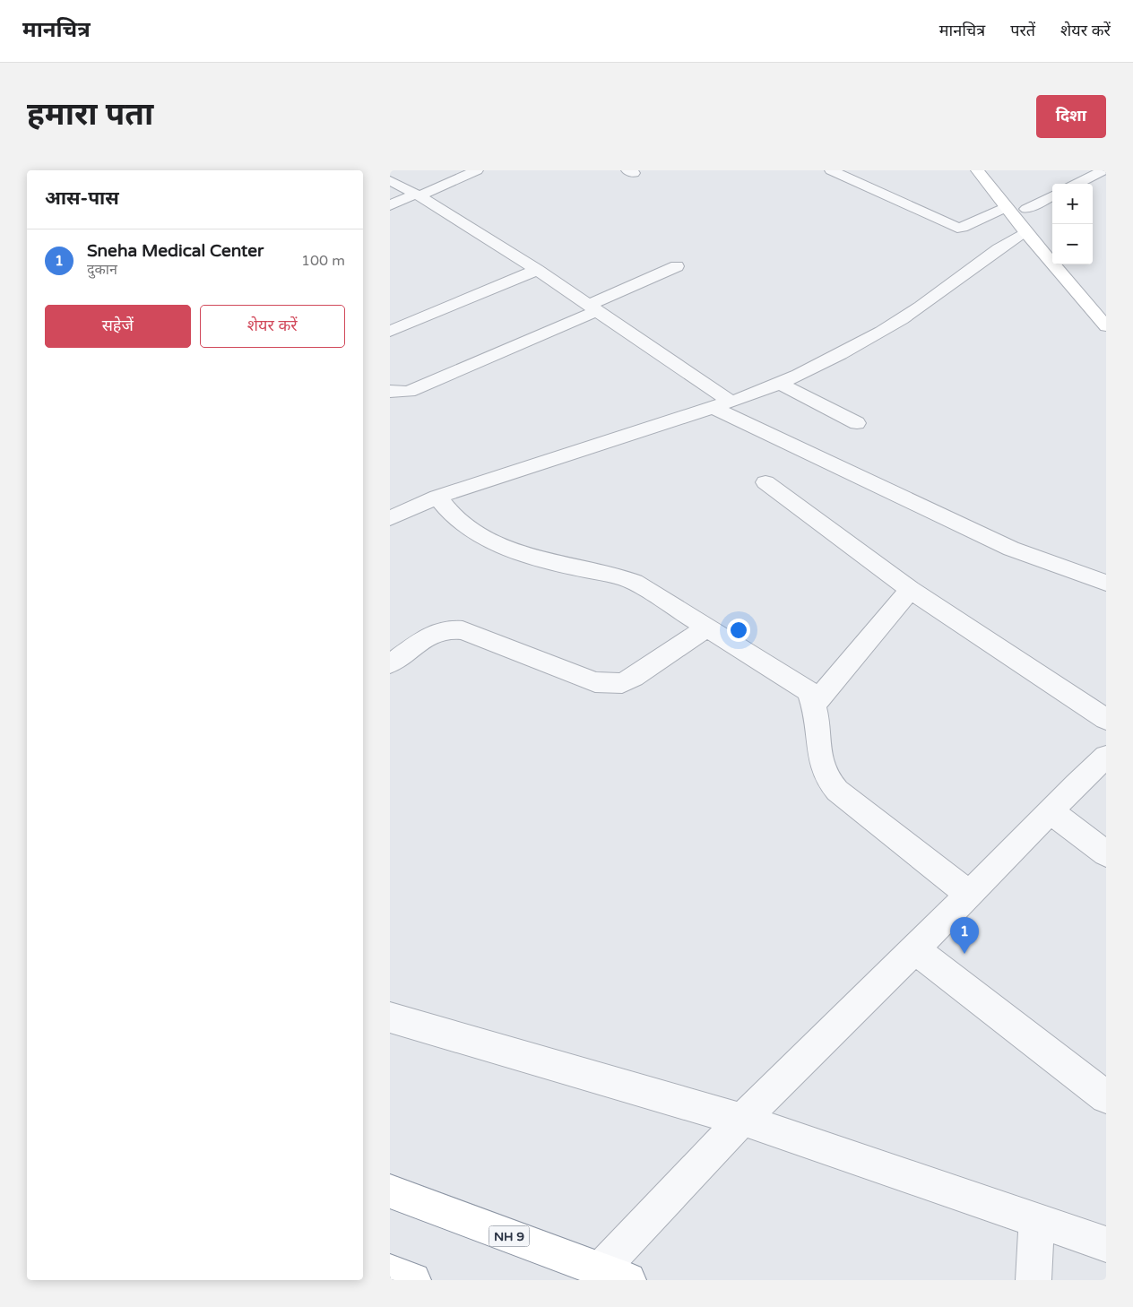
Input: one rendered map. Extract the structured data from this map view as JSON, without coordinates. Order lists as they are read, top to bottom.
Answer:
{
  "streets": {
    "main road": ["NH 9"]
  },
  "page": {
    "header": "मानचित्र",
    "nav": ["मानचित्र", "परतें", "शेयर करें"],
    "buttons": [
      "दिशा",
      ["सहेजें", "शेयर करें"]
    ],
    "title": "हमारा पता",
    "heading": "आस-पास",
    "map_buttons": ["+", "−"],
    "list": [
      {
        "mark": "1",
        "name": "Sneha Medical Center",
        "note": "दुकान",
        "value": "100 m"
      }
    ],
    "pins": "1"
  }
}
